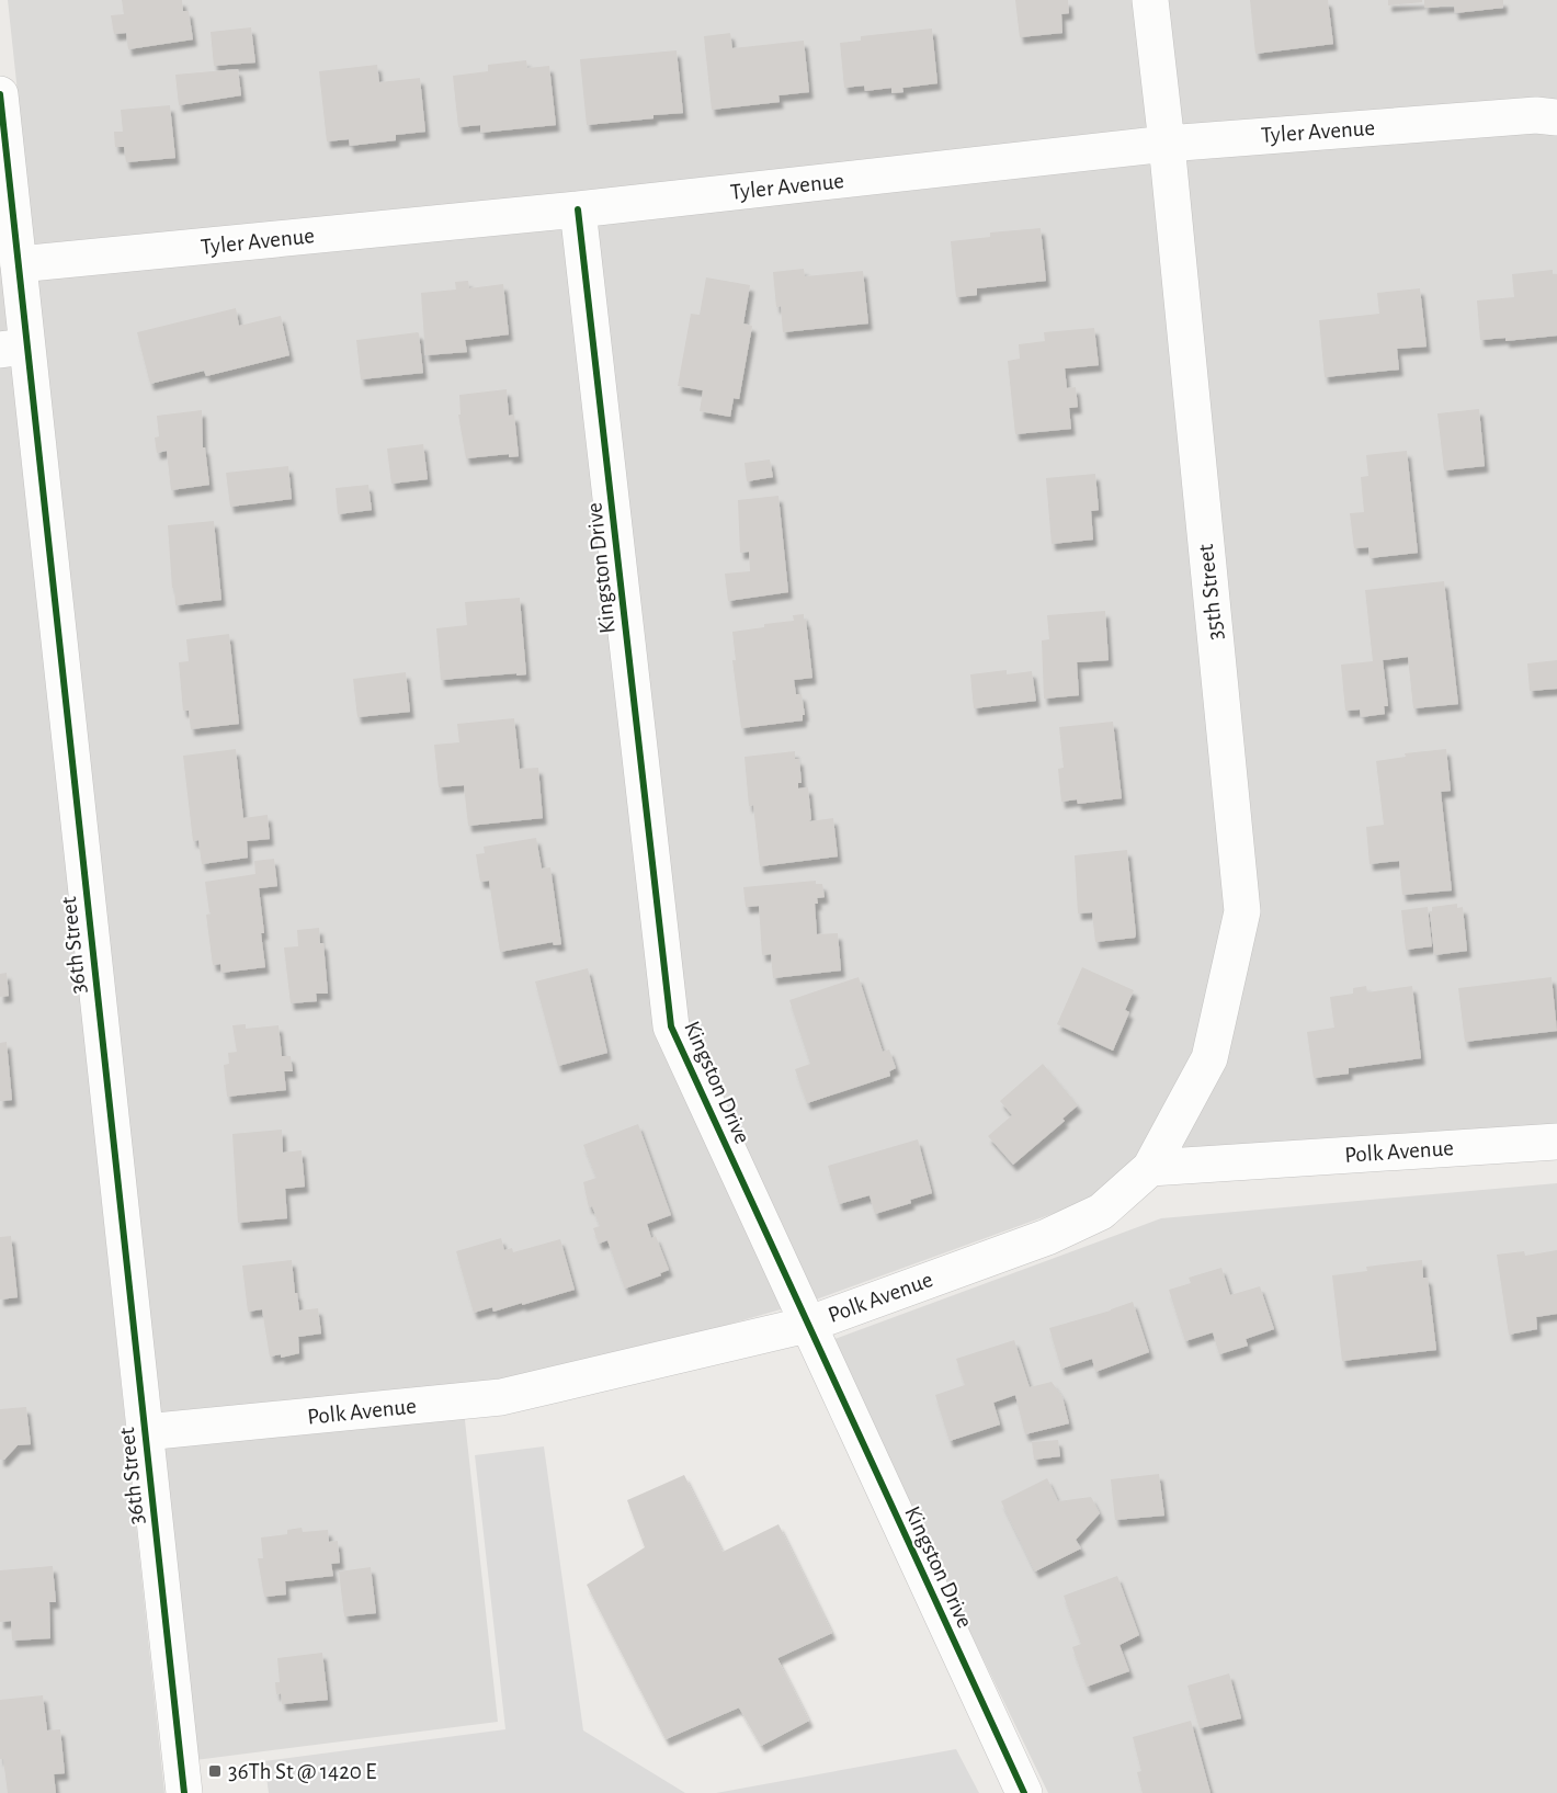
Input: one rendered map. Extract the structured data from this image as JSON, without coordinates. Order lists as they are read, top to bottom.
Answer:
{
  "streets": {
    "street": [
      "Tyler Avenue",
      "Kingston Drive",
      "35th Street",
      "36th Street",
      "Polk Avenue"
    ]
  },
  "crossings": [
    ["Tyler Avenue", "Kingston Drive"],
    ["Tyler Avenue", "35th Street"],
    ["Tyler Avenue", "36th Street"],
    ["Kingston Drive", "Polk Avenue"],
    ["35th Street", "Polk Avenue"],
    ["36th Street", "Polk Avenue"]
  ],
  "places": {
    "transit": ["36Th St @ 1420 E"]
  }
}
